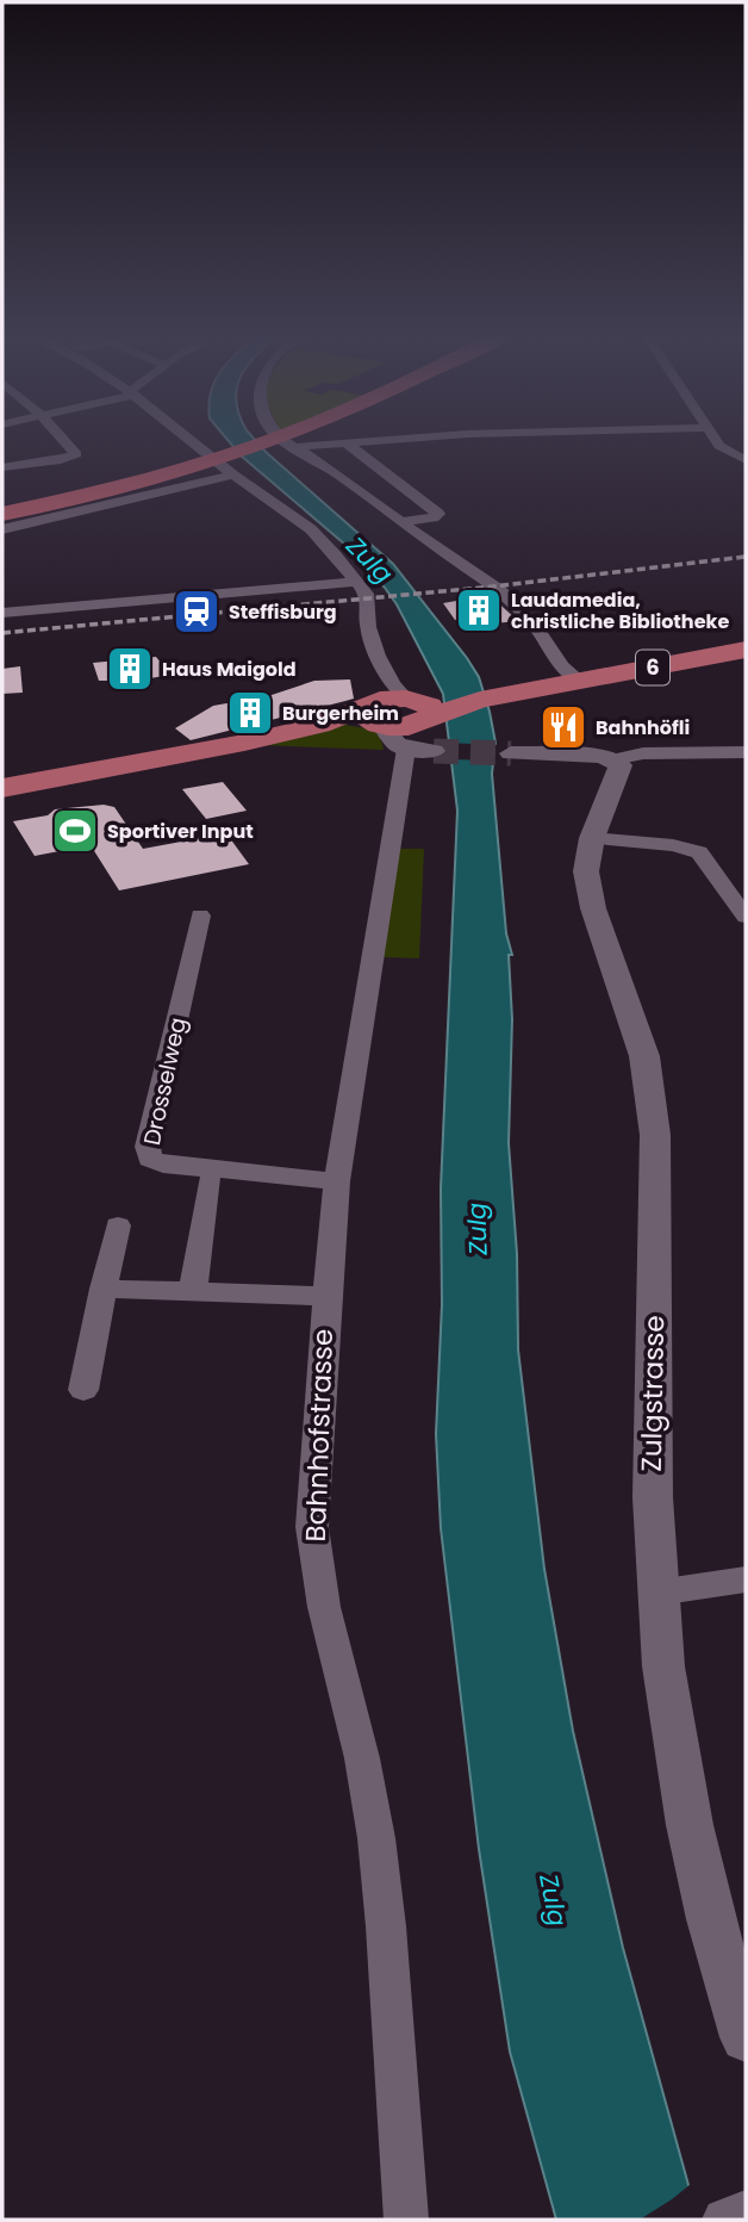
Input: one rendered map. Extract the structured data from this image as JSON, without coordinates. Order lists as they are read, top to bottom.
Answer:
{
  "streets": {
    "main road": ["6"],
    "street": ["Drosselweg", "Zulgstrasse", "Bahnhofstrasse"]
  },
  "crossings": [
    ["6", "Bahnhofstrasse"],
    ["Drosselweg", "Bahnhofstrasse"]
  ],
  "water": ["Zulg"],
  "places": {
    "building": ["Laudamedia, christliche Bibliotheke", "Haus Maigold", "Burgerheim"],
    "station": ["Steffisburg"],
    "restaurant": ["Bahnhöfli"],
    "sports": ["Sportiver Input"]
  }
}
